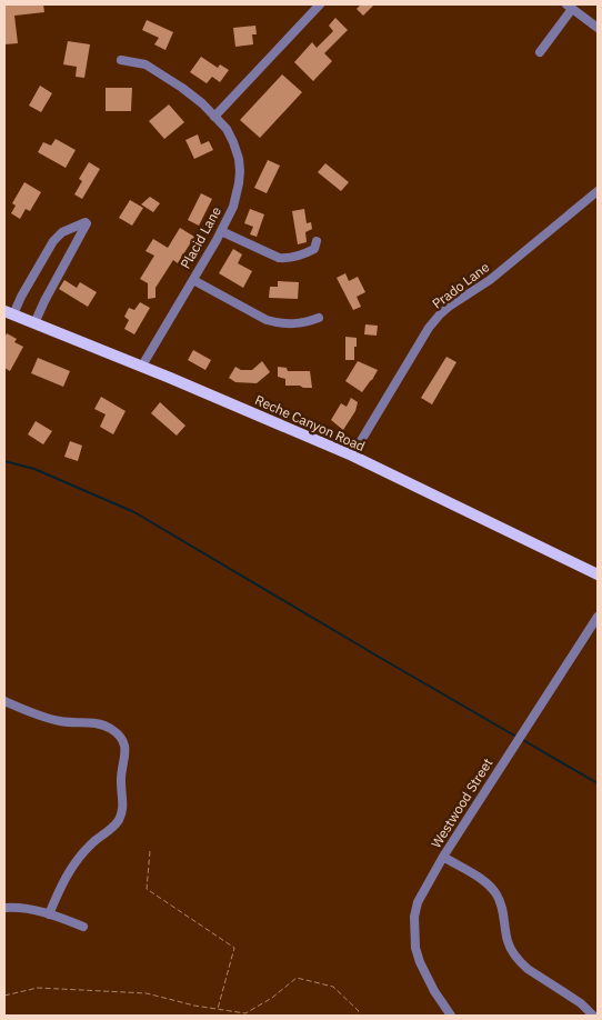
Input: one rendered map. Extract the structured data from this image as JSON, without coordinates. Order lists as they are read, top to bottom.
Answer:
{
  "streets": {
    "main road": ["Reche Canyon Road"],
    "street": ["Placid Lane", "Prado Lane", "Westwood Street"]
  },
  "crossings": [
    ["Placid Lane", "Reche Canyon Road"],
    ["Prado Lane", "Reche Canyon Road"]
  ]
}
